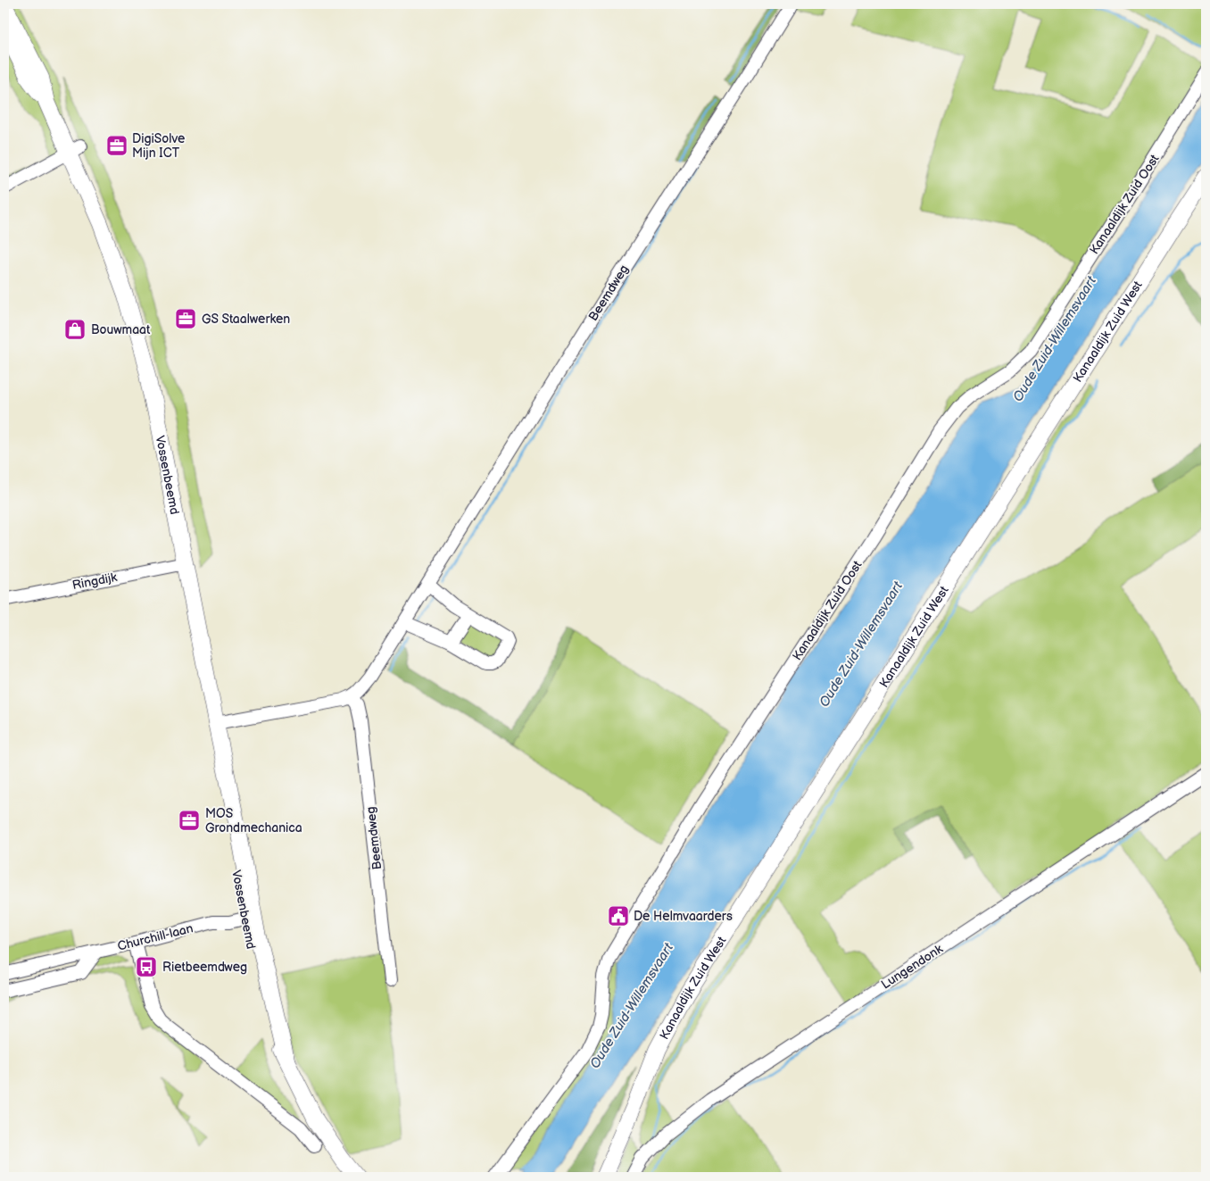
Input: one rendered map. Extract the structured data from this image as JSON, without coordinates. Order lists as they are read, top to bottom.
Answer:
{
  "streets": {
    "main road": ["Kanaaldijk Zuid West", "Vossenbeemd"],
    "street": [
      "Kanaaldijk Zuid Oost",
      "Beemdweg",
      "Ringdijk",
      "Churchill-laan",
      "Lungendonk"
    ]
  },
  "crossings": [
    ["Vossenbeemd", "Ringdijk"],
    ["Vossenbeemd", "Churchill-laan"]
  ],
  "water": ["Oude Zuid-Willemsvaart"],
  "places": {
    "office": ["DigiSolve Mijn ICT", "GS Staalwerken", "MOS Grondmechanica"],
    "shop": ["Bouwmaat"],
    "public building": ["De Helmvaarders"],
    "bus stop": ["Rietbeemdweg"]
  }
}
